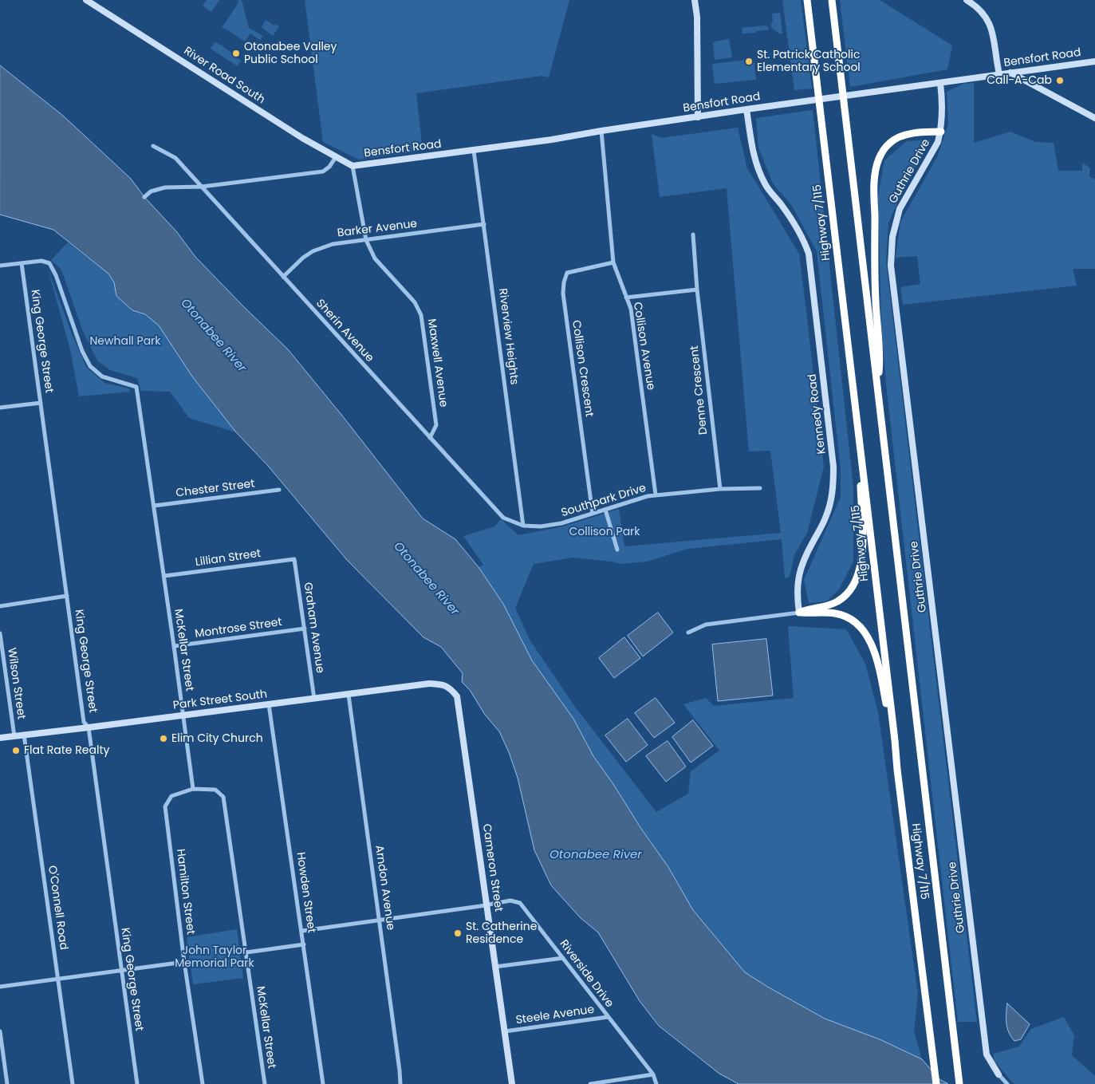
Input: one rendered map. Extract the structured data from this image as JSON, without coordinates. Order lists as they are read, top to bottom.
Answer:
{
  "streets": {
    "highway": ["Highway 7/115"],
    "street": [
      "Bensfort Road",
      "River Road South",
      "Guthrie Drive",
      "Barker Avenue",
      "Sherin Avenue",
      "Riverview Heights",
      "King George Street",
      "Collison Avenue",
      "Maxwell Avenue",
      "Collison Crescent",
      "Denne Crescent",
      "Kennedy Road",
      "Chester Street",
      "Southpark Drive",
      "Lillian Street",
      "Graham Avenue",
      "Montrose Street",
      "McKellar Street",
      "Wilson Street",
      "Park Street South",
      "Cameron Street",
      "Arndon Avenue",
      "Hamilton Street",
      "Howden Street",
      "O'Connell Road",
      "Riverside Drive",
      "Steele Avenue"
    ]
  },
  "crossings": [
    ["Bensfort Road", "River Road South"],
    ["Bensfort Road", "Guthrie Drive"],
    ["Bensfort Road", "Riverview Heights"],
    ["Bensfort Road", "Collison Avenue"],
    ["Bensfort Road", "Maxwell Avenue"],
    ["Bensfort Road", "Kennedy Road"],
    ["River Road South", "Maxwell Avenue"],
    ["Barker Avenue", "Sherin Avenue"],
    ["Barker Avenue", "Riverview Heights"],
    ["Barker Avenue", "Maxwell Avenue"],
    ["Sherin Avenue", "Riverview Heights"],
    ["Sherin Avenue", "Maxwell Avenue"],
    ["Sherin Avenue", "Southpark Drive"],
    ["Riverview Heights", "Southpark Drive"],
    ["King George Street", "McKellar Street"],
    ["King George Street", "Park Street South"],
    ["Collison Avenue", "Collison Crescent"],
    ["Collison Avenue", "Southpark Drive"],
    ["Collison Crescent", "Southpark Drive"],
    ["Denne Crescent", "Southpark Drive"],
    ["Chester Street", "McKellar Street"],
    ["Lillian Street", "Graham Avenue"],
    ["Lillian Street", "McKellar Street"],
    ["Graham Avenue", "Montrose Street"],
    ["Graham Avenue", "Park Street South"],
    ["Montrose Street", "McKellar Street"],
    ["McKellar Street", "Park Street South"],
    ["McKellar Street", "Hamilton Street"],
    ["Wilson Street", "Park Street South"],
    ["Park Street South", "Cameron Street"],
    ["Park Street South", "Arndon Avenue"],
    ["Park Street South", "Howden Street"],
    ["Park Street South", "O'Connell Road"],
    ["Cameron Street", "Riverside Drive"],
    ["Cameron Street", "Steele Avenue"],
    ["Arndon Avenue", "Riverside Drive"],
    ["Howden Street", "Riverside Drive"],
    ["Riverside Drive", "Steele Avenue"]
  ],
  "water": ["Otonabee River"],
  "parks": ["Newhall Park", "Collison Park", "John Taylor Memorial Park"],
  "places": [
    "Otonabee Valley Public School",
    "St. Patrick Catholic Elementary School",
    "Call-A-Cab",
    "Elim City Church",
    "Flat Rate Realty",
    "St. Catherine Residence"
  ]
}
